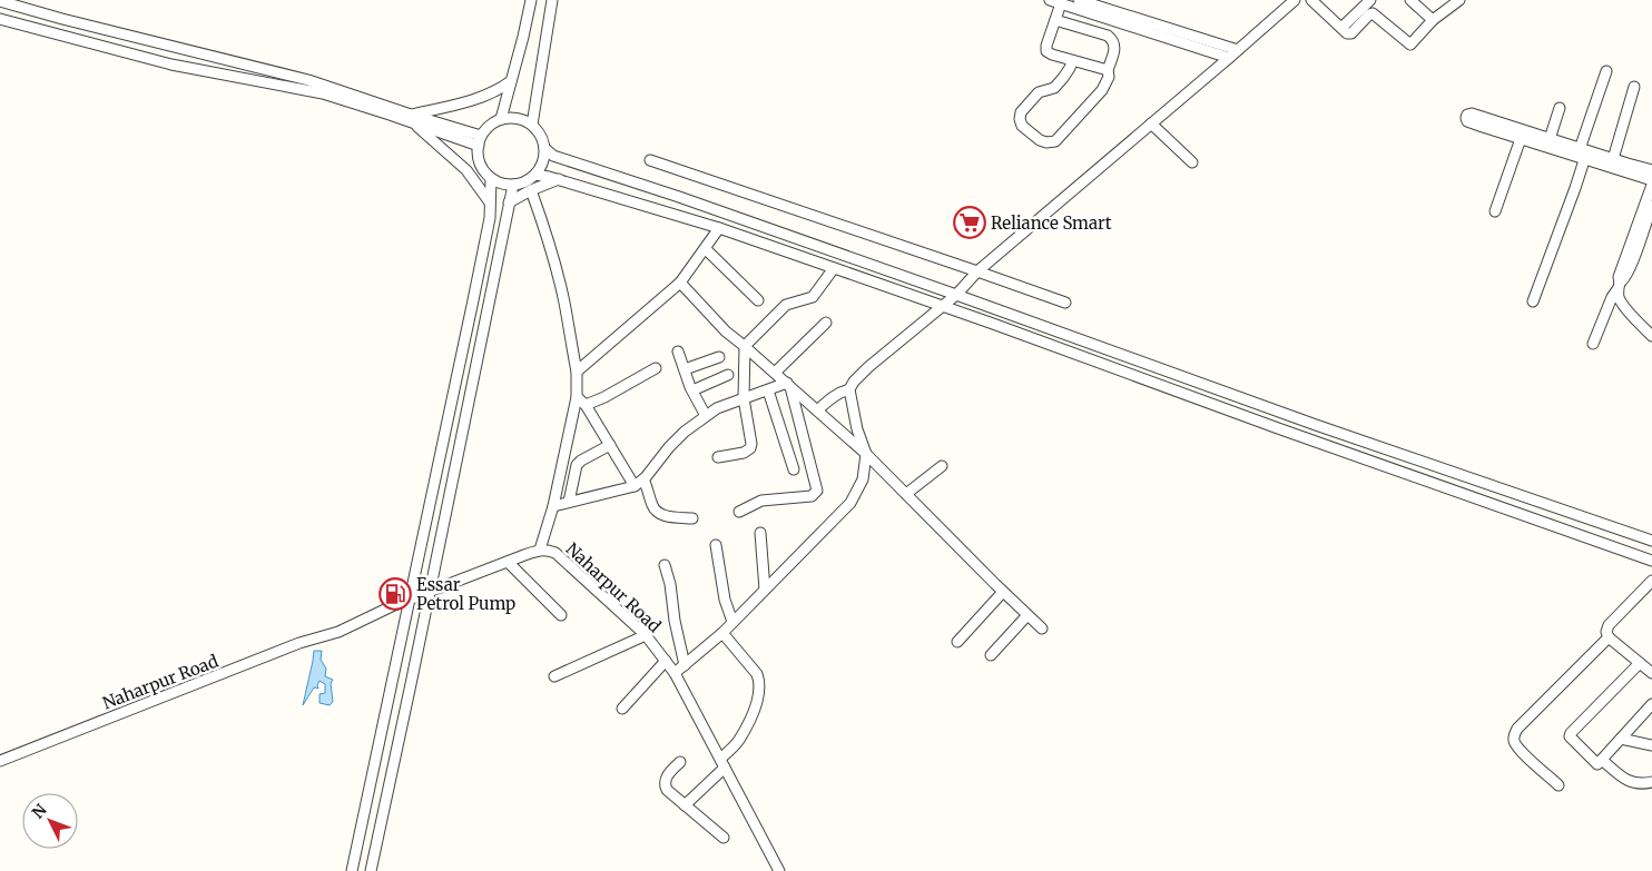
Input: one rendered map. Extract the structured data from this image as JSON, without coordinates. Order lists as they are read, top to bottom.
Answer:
{
  "streets": {
    "street": ["Naharpur Road"]
  },
  "places": {
    "supermarket": ["Reliance Smart"],
    "fuel station": ["Essar Petrol Pump"]
  },
  "north": "top left"
}
